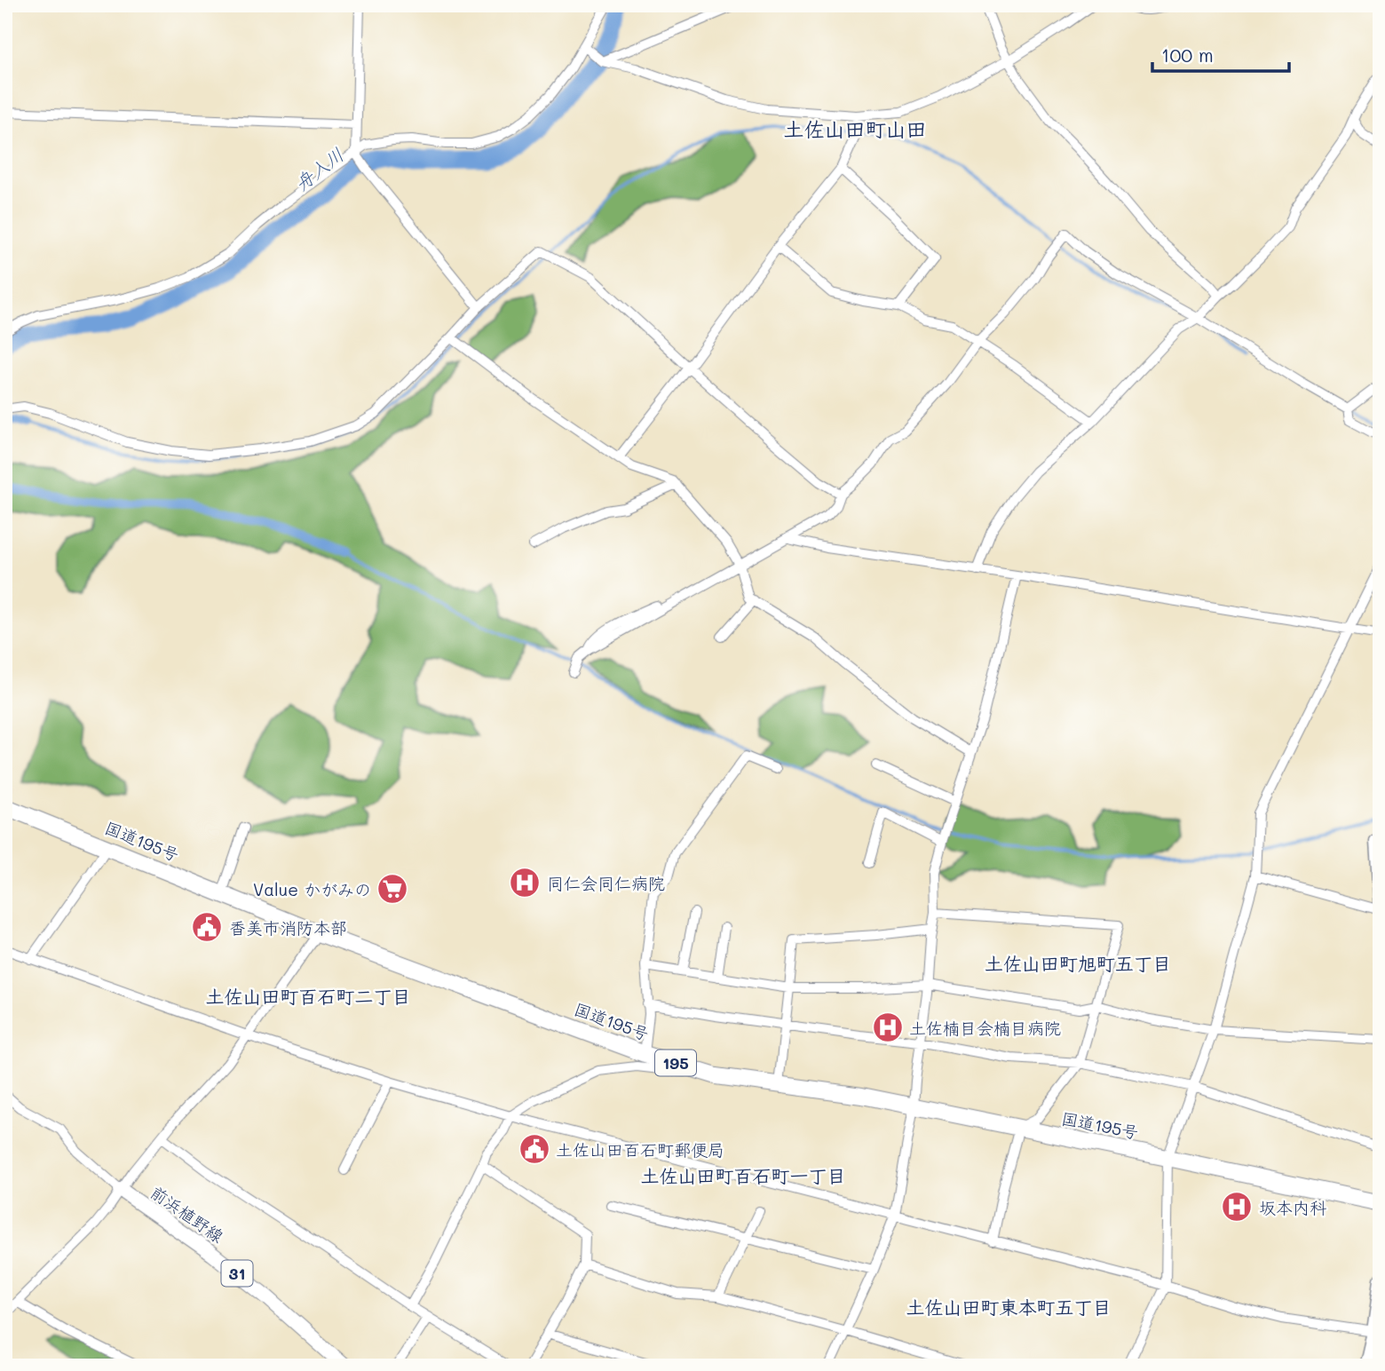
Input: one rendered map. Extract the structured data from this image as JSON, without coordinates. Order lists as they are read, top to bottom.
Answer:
{
  "streets": {
    "highway": ["国道195号", "195"],
    "main road": ["前浜植野線", "31"]
  },
  "districts": [
    "土佐山田町山田",
    "土佐山田町旭町五丁目",
    "土佐山田町百石町二丁目",
    "土佐山田町百石町一丁目",
    "土佐山田町東本町五丁目"
  ],
  "water": ["舟入川"],
  "places": {
    "hospital": ["同仁会同仁病院", "土佐楠目会楠目病院", "坂本内科"],
    "supermarket": ["Value かがみの"],
    "public building": ["香美市消防本部", "土佐山田百石町郵便局"]
  },
  "scale_bar": "100 m"
}
